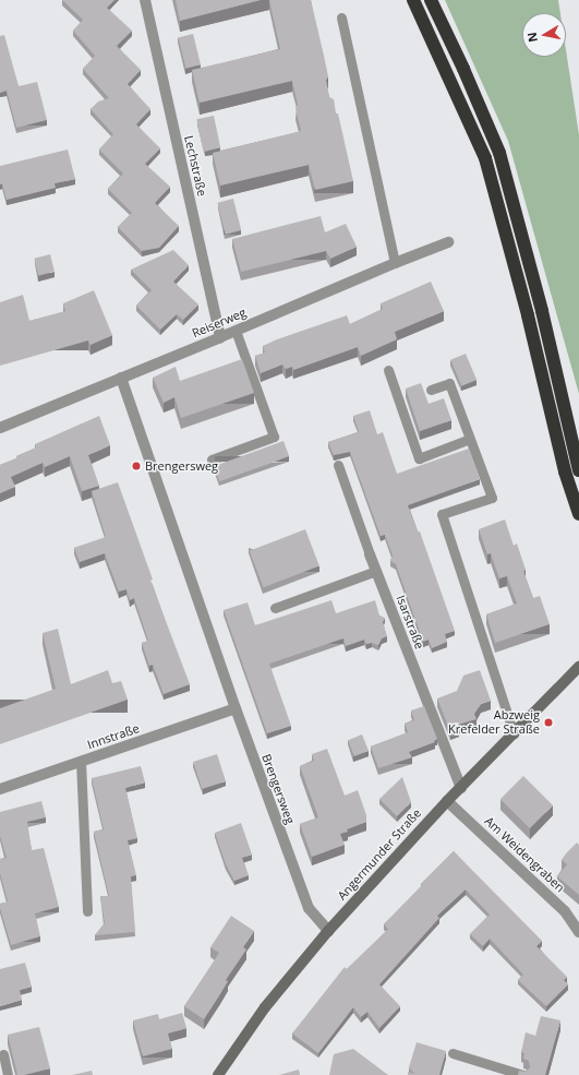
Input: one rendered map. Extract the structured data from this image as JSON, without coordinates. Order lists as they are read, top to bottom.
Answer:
{
  "streets": {
    "main road": ["Angermunder Straße"],
    "street": [
      "Lechstraße",
      "Reiserweg",
      "Isarstraße",
      "Innstraße",
      "Brengersweg",
      "Am Weidengraben"
    ]
  },
  "crossings": [
    ["Lechstraße", "Reiserweg"],
    ["Reiserweg", "Brengersweg"],
    ["Isarstraße", "Angermunder Straße"],
    ["Innstraße", "Brengersweg"],
    ["Brengersweg", "Angermunder Straße"],
    ["Angermunder Straße", "Am Weidengraben"]
  ],
  "places": ["Brengersweg", "Abzweig Krefelder Straße"],
  "north": "left"
}
